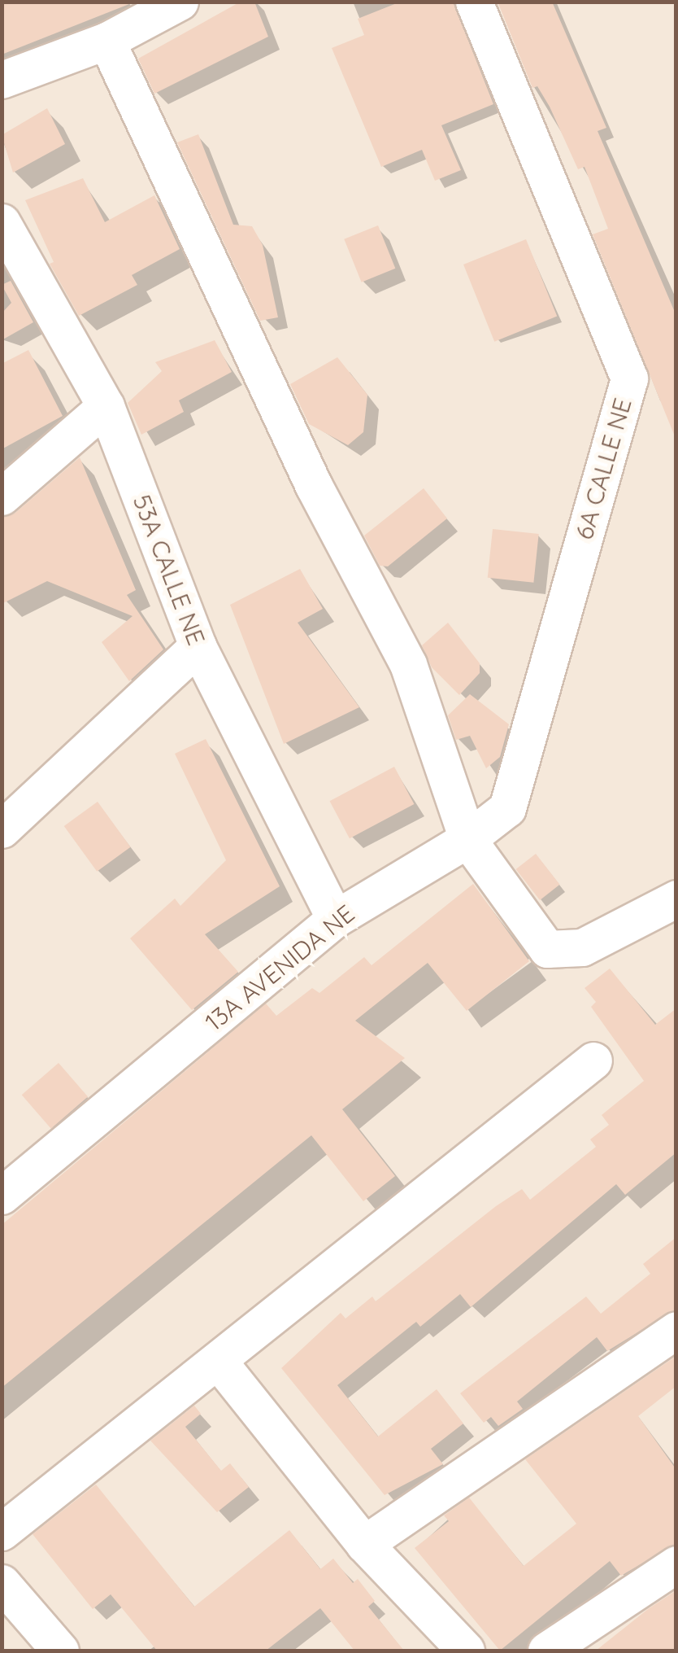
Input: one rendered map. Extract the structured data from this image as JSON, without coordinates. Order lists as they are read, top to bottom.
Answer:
{
  "streets": {
    "street": ["6A CALLE NE", "53A CALLE NE", "13A AVENIDA NE"]
  },
  "crossings": [
    ["6A CALLE NE", "13A AVENIDA NE"],
    ["53A CALLE NE", "13A AVENIDA NE"]
  ]
}
